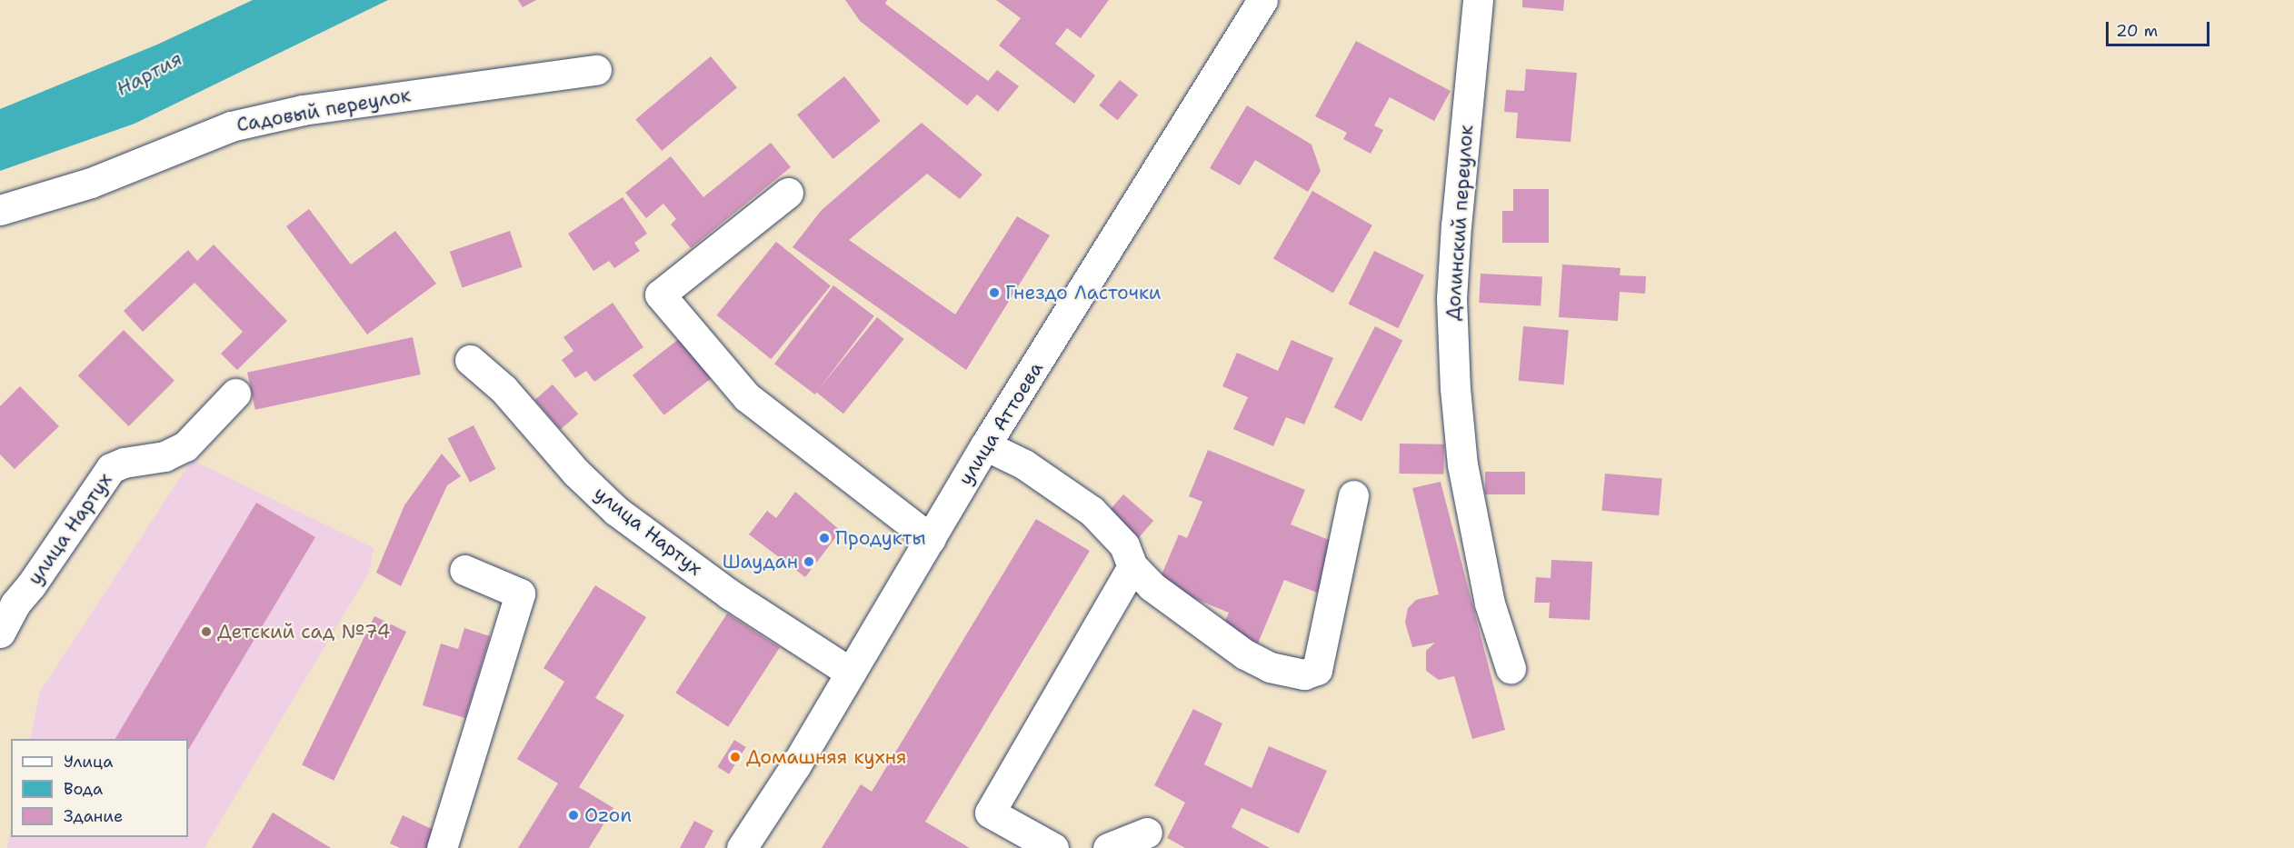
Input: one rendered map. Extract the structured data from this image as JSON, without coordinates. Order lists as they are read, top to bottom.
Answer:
{
  "streets": {
    "street": [
      "Садовый переулок",
      "Долинский переулок",
      "улица Аттоева",
      "улица Нартух"
    ]
  },
  "crossings": [
    ["улица Аттоева", "улица Нартух"]
  ],
  "water": ["Нартия"],
  "places": [
    "Гнездо Ласточки",
    "Продукты",
    "Шаудан",
    "Детский сад №74",
    "Домашняя кухня",
    "Ozon"
  ],
  "legend": ["Улица", "Вода", "Здание"],
  "scale_bar": "20 m"
}
